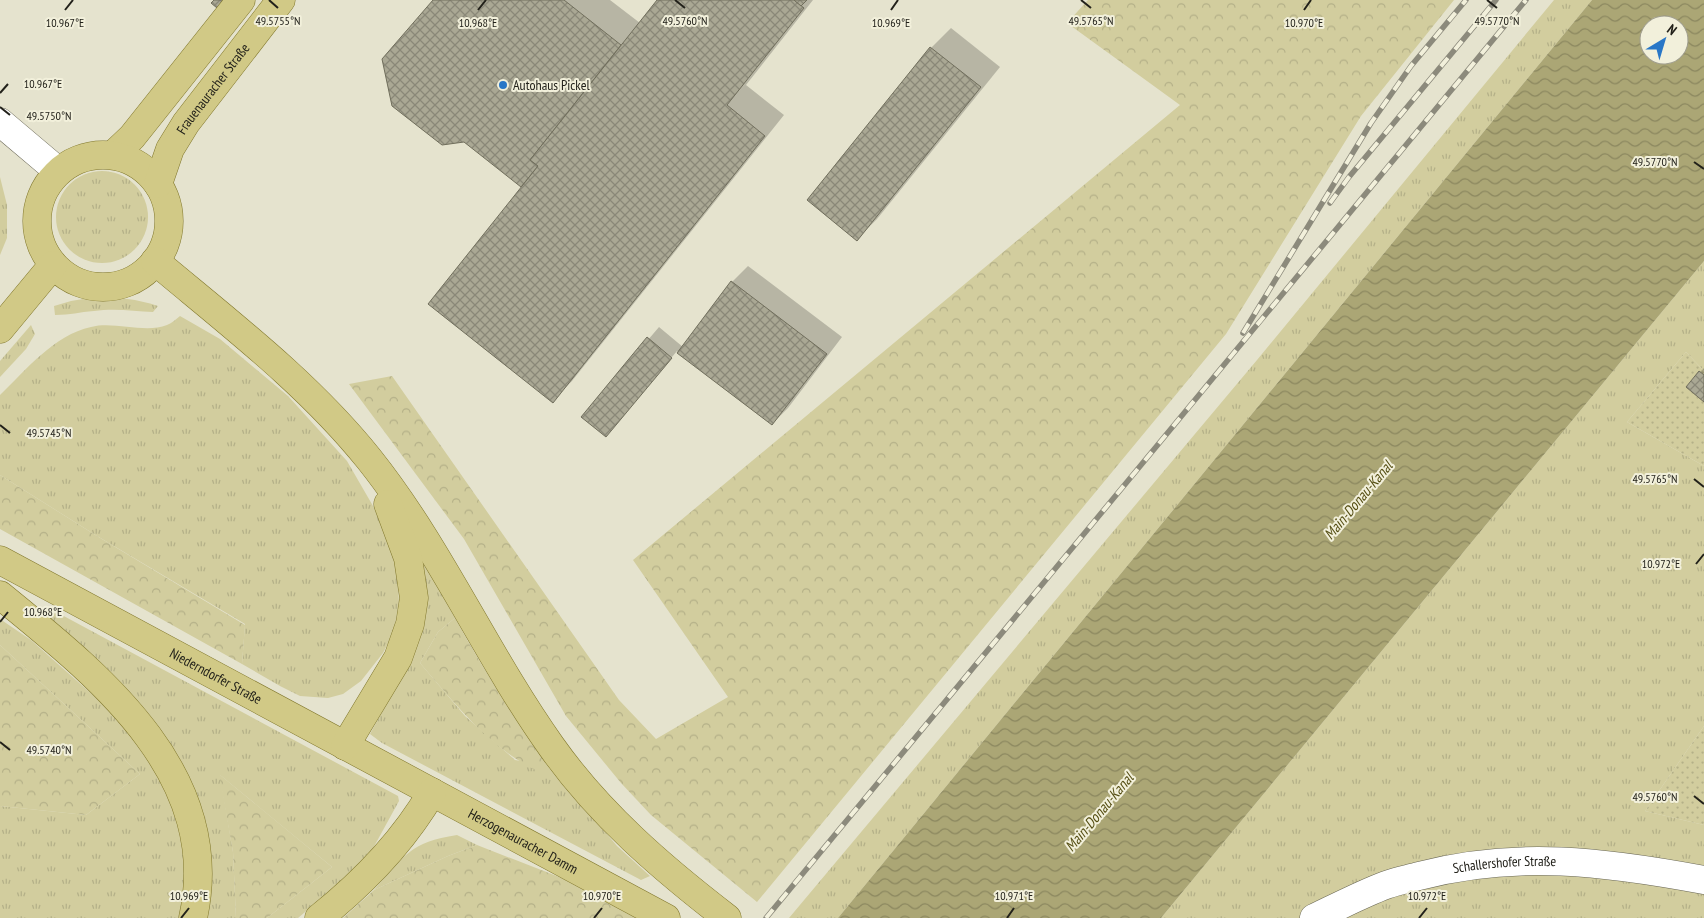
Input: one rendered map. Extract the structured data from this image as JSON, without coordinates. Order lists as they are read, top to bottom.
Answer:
{
  "streets": {
    "main road": ["Frauenauracher Straße", "Niederndorfer Straße", "Herzogenauracher Damm"],
    "street": ["Schallershofer Straße"]
  },
  "crossings": [
    ["Niederndorfer Straße", "Herzogenauracher Damm"]
  ],
  "water": ["Main-Donau-Kanal"],
  "places": ["Autohaus Pickel"],
  "north": "top right",
  "coordinates": [
    "49.5755°N",
    "49.5760°N",
    "49.5765°N",
    "49.5770°N",
    "10.969°E",
    "10.970°E",
    "10.967°E",
    "10.968°E",
    "49.5750°N",
    "49.5745°N",
    "10.972°E",
    "49.5740°N",
    "10.971°E"
  ]
}
